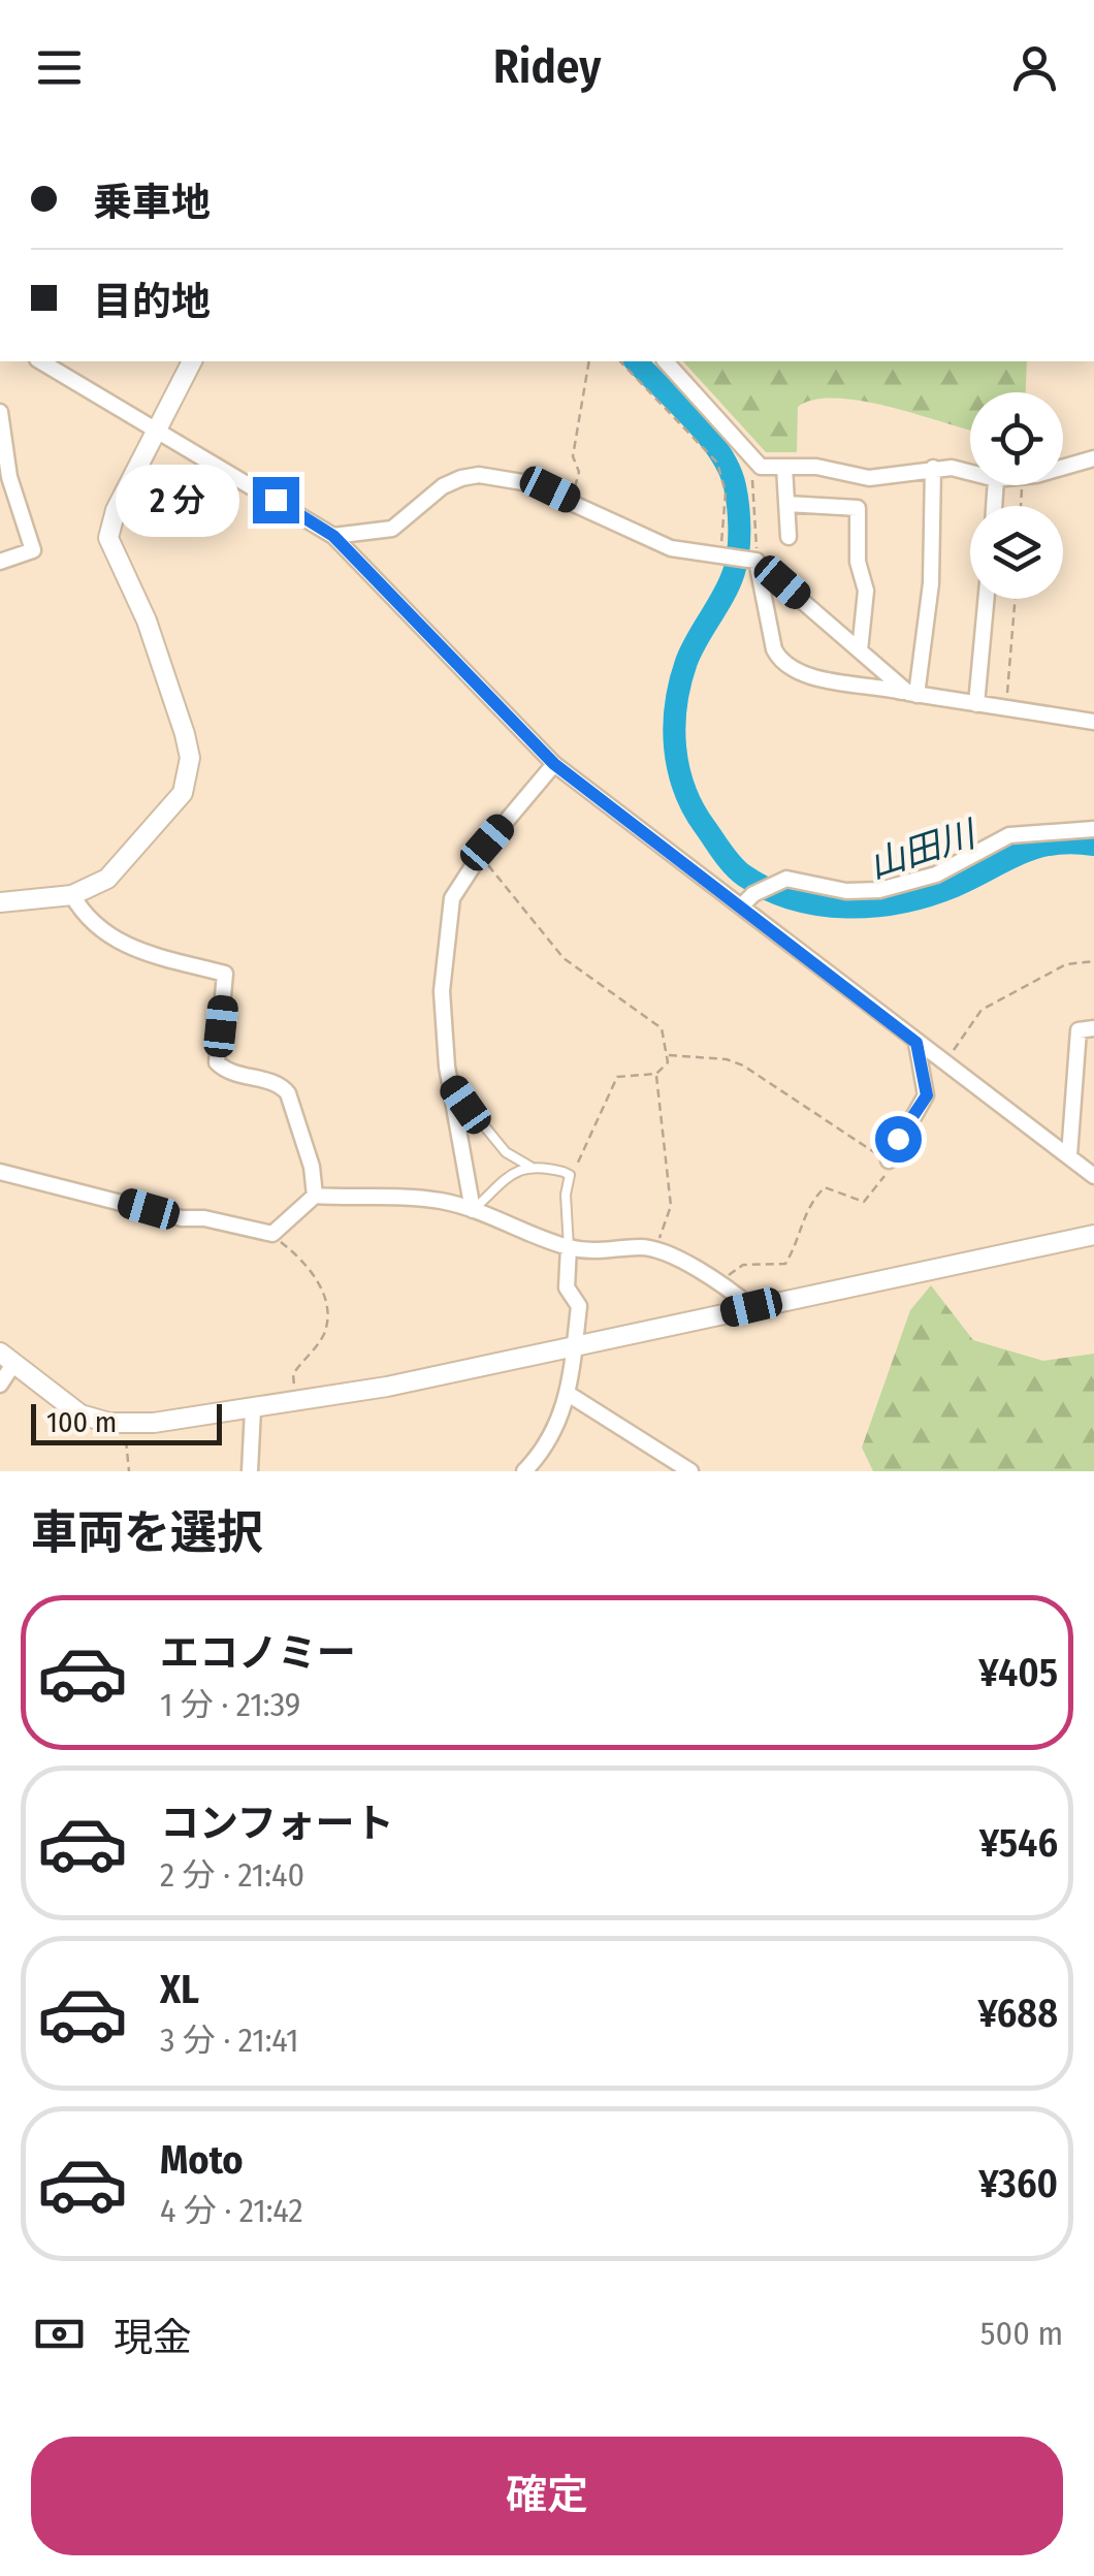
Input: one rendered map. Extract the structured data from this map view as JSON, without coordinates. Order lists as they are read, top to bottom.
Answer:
{
  "water": ["山田川"],
  "scale_bar": "100 m",
  "page": {
    "header": "Ridey",
    "banner": ["乗車地", "目的地"],
    "bubble": "2 分",
    "scale": "100 m",
    "heading": "車両を選択",
    "list": [
      {
        "name": "エコノミー",
        "note": "1 分 · 21:39",
        "value": "¥405"
      },
      {
        "name": "コンフォート",
        "note": "2 分 · 21:40",
        "value": "¥546"
      },
      {
        "name": "XL",
        "note": "3 分 · 21:41",
        "value": "¥688"
      },
      {
        "name": "Moto",
        "note": "4 分 · 21:42",
        "value": "¥360"
      }
    ],
    "pay": ["現金", "500 m"],
    "buttons": "確定"
  }
}
